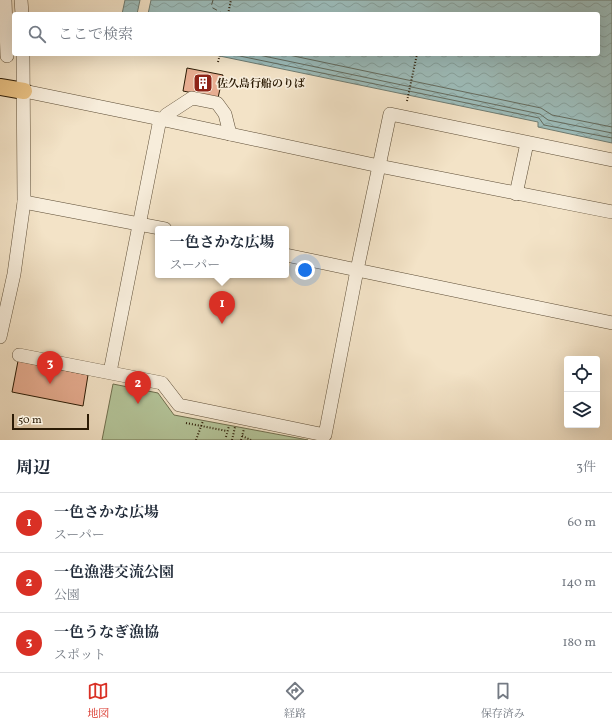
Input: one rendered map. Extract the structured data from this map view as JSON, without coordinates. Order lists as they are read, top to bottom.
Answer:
{
  "places": {
    "building": ["佐久島行船のりば"]
  },
  "scale_bar": "50 m",
  "page": {
    "search": "ここで検索",
    "popup": ["一色さかな広場", "スーパー"],
    "pins": ["1", "3", "2"],
    "scale": "50 m",
    "heading": ["周辺", "3件"],
    "list": [
      {
        "mark": "1",
        "name": "一色さかな広場",
        "note": "スーパー",
        "value": "60 m"
      },
      {
        "mark": "2",
        "name": "一色漁港交流公園",
        "note": "公園",
        "value": "140 m"
      },
      {
        "mark": "3",
        "name": "一色うなぎ漁協",
        "note": "スポット",
        "value": "180 m"
      }
    ],
    "nav": ["地図", "経路", "保存済み"]
  }
}
